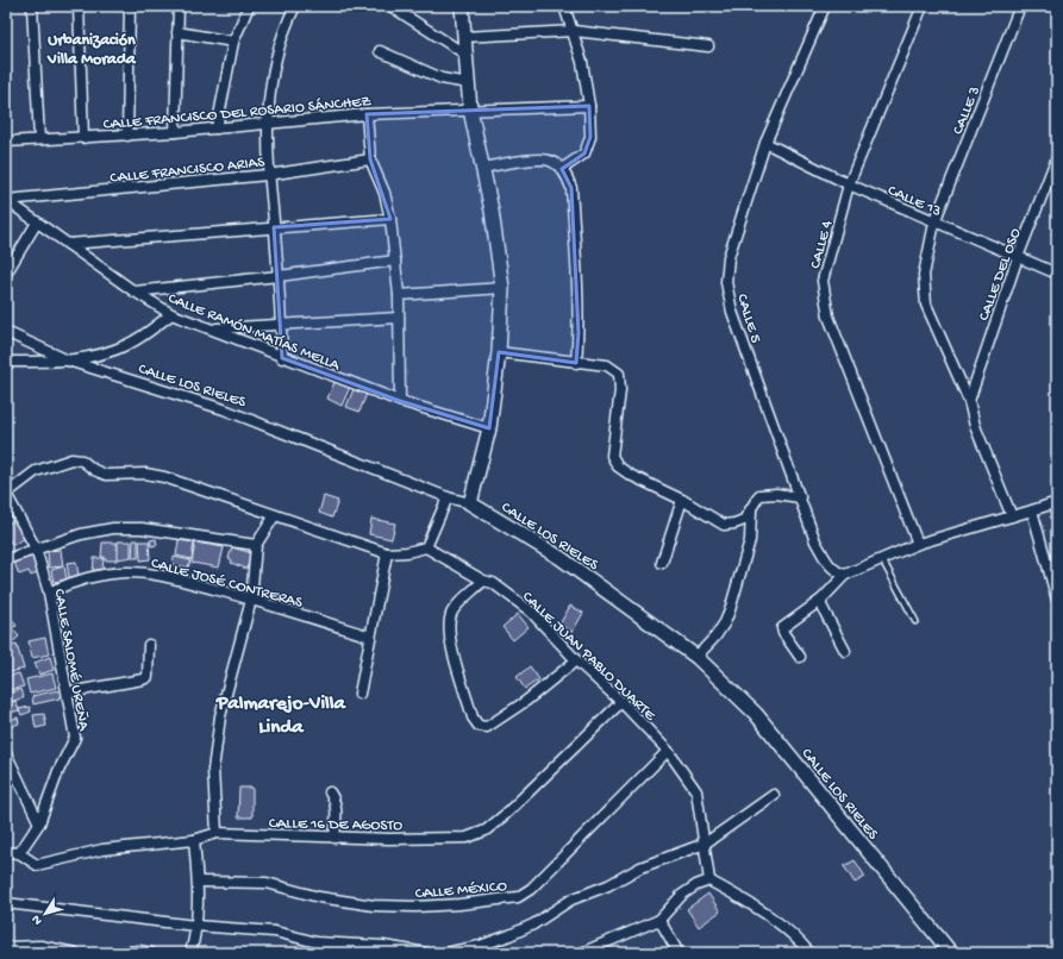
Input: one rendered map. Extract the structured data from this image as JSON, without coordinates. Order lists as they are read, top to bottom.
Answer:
{
  "streets": {
    "street": [
      "CALLE 3",
      "CALLE FRANCISCO DEL ROSARIO SÁNCHEZ",
      "CALLE FRANCISCO ARIAS",
      "CALLE 13",
      "CALLE 4",
      "CALLE DEL OSO",
      "CALLE 5",
      "CALLE RAMÓN MATÍAS MELLA",
      "CALLE LOS RIELES",
      "CALLE JOSÉ CONTRERAS",
      "CALLE JUAN PABLO DUARTE",
      "CALLE SALOMÉ UREÑA",
      "CALLE 16 DE AGOSTO",
      "CALLE MÉXICO"
    ]
  },
  "crossings": [
    ["CALLE 3", "CALLE 13"],
    ["CALLE 3", "CALLE DEL OSO"],
    ["CALLE FRANCISCO ARIAS", "CALLE RAMÓN MATÍAS MELLA"],
    ["CALLE 13", "CALLE 4"],
    ["CALLE 13", "CALLE DEL OSO"],
    ["CALLE 13", "CALLE 5"],
    ["CALLE JOSÉ CONTRERAS", "CALLE SALOMÉ UREÑA"],
    ["CALLE JUAN PABLO DUARTE", "CALLE 16 DE AGOSTO"],
    ["CALLE JUAN PABLO DUARTE", "CALLE MÉXICO"],
    ["CALLE SALOMÉ UREÑA", "CALLE 16 DE AGOSTO"]
  ],
  "districts": ["Urbanización Villa Morada", "Palmarejo-Villa Linda"],
  "north": "bottom left"
}
